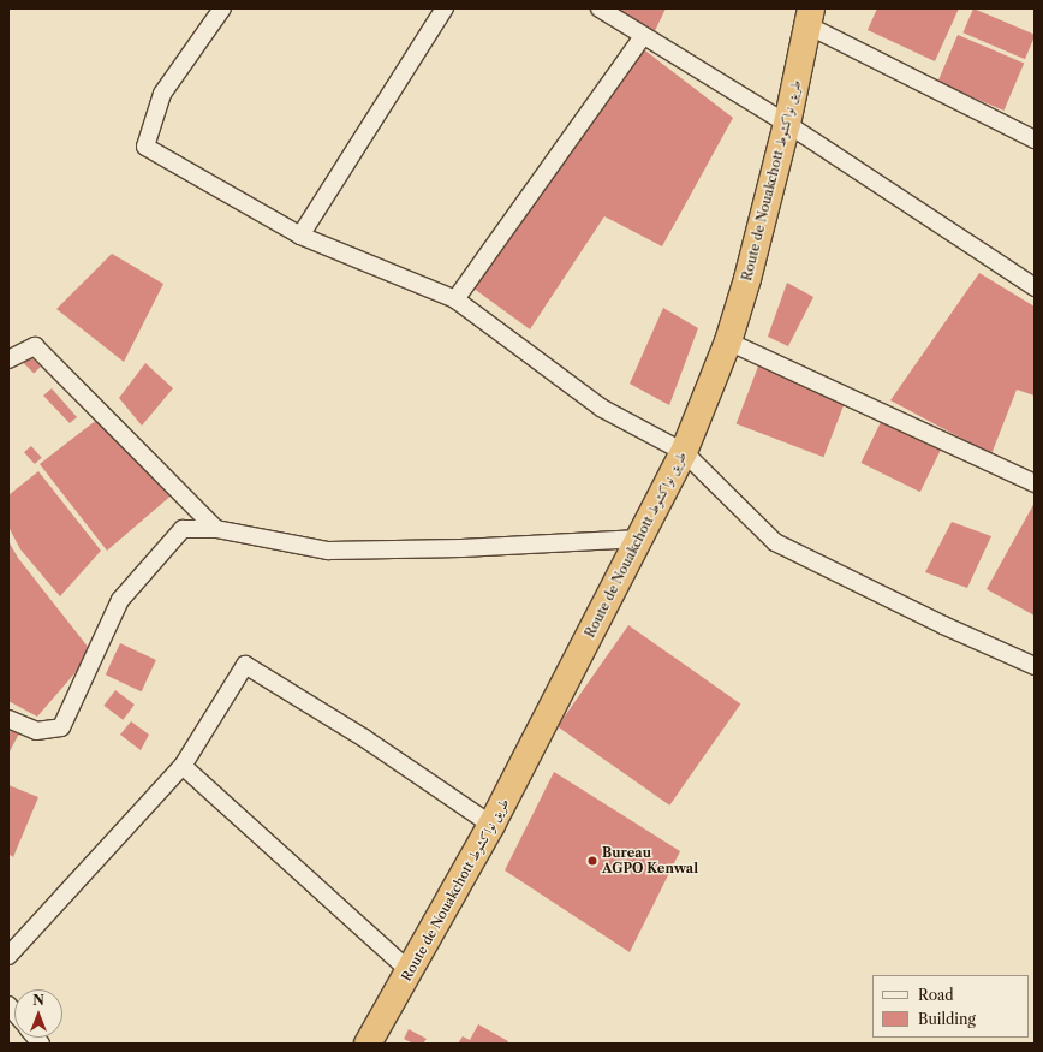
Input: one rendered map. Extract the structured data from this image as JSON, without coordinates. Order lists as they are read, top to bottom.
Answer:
{
  "streets": {
    "highway": ["Route de Nouakchott طريق نواكشوط"]
  },
  "places": ["Bureau AGPO Kenwal"],
  "legend": ["Road", "Building"],
  "north": "top"
}
